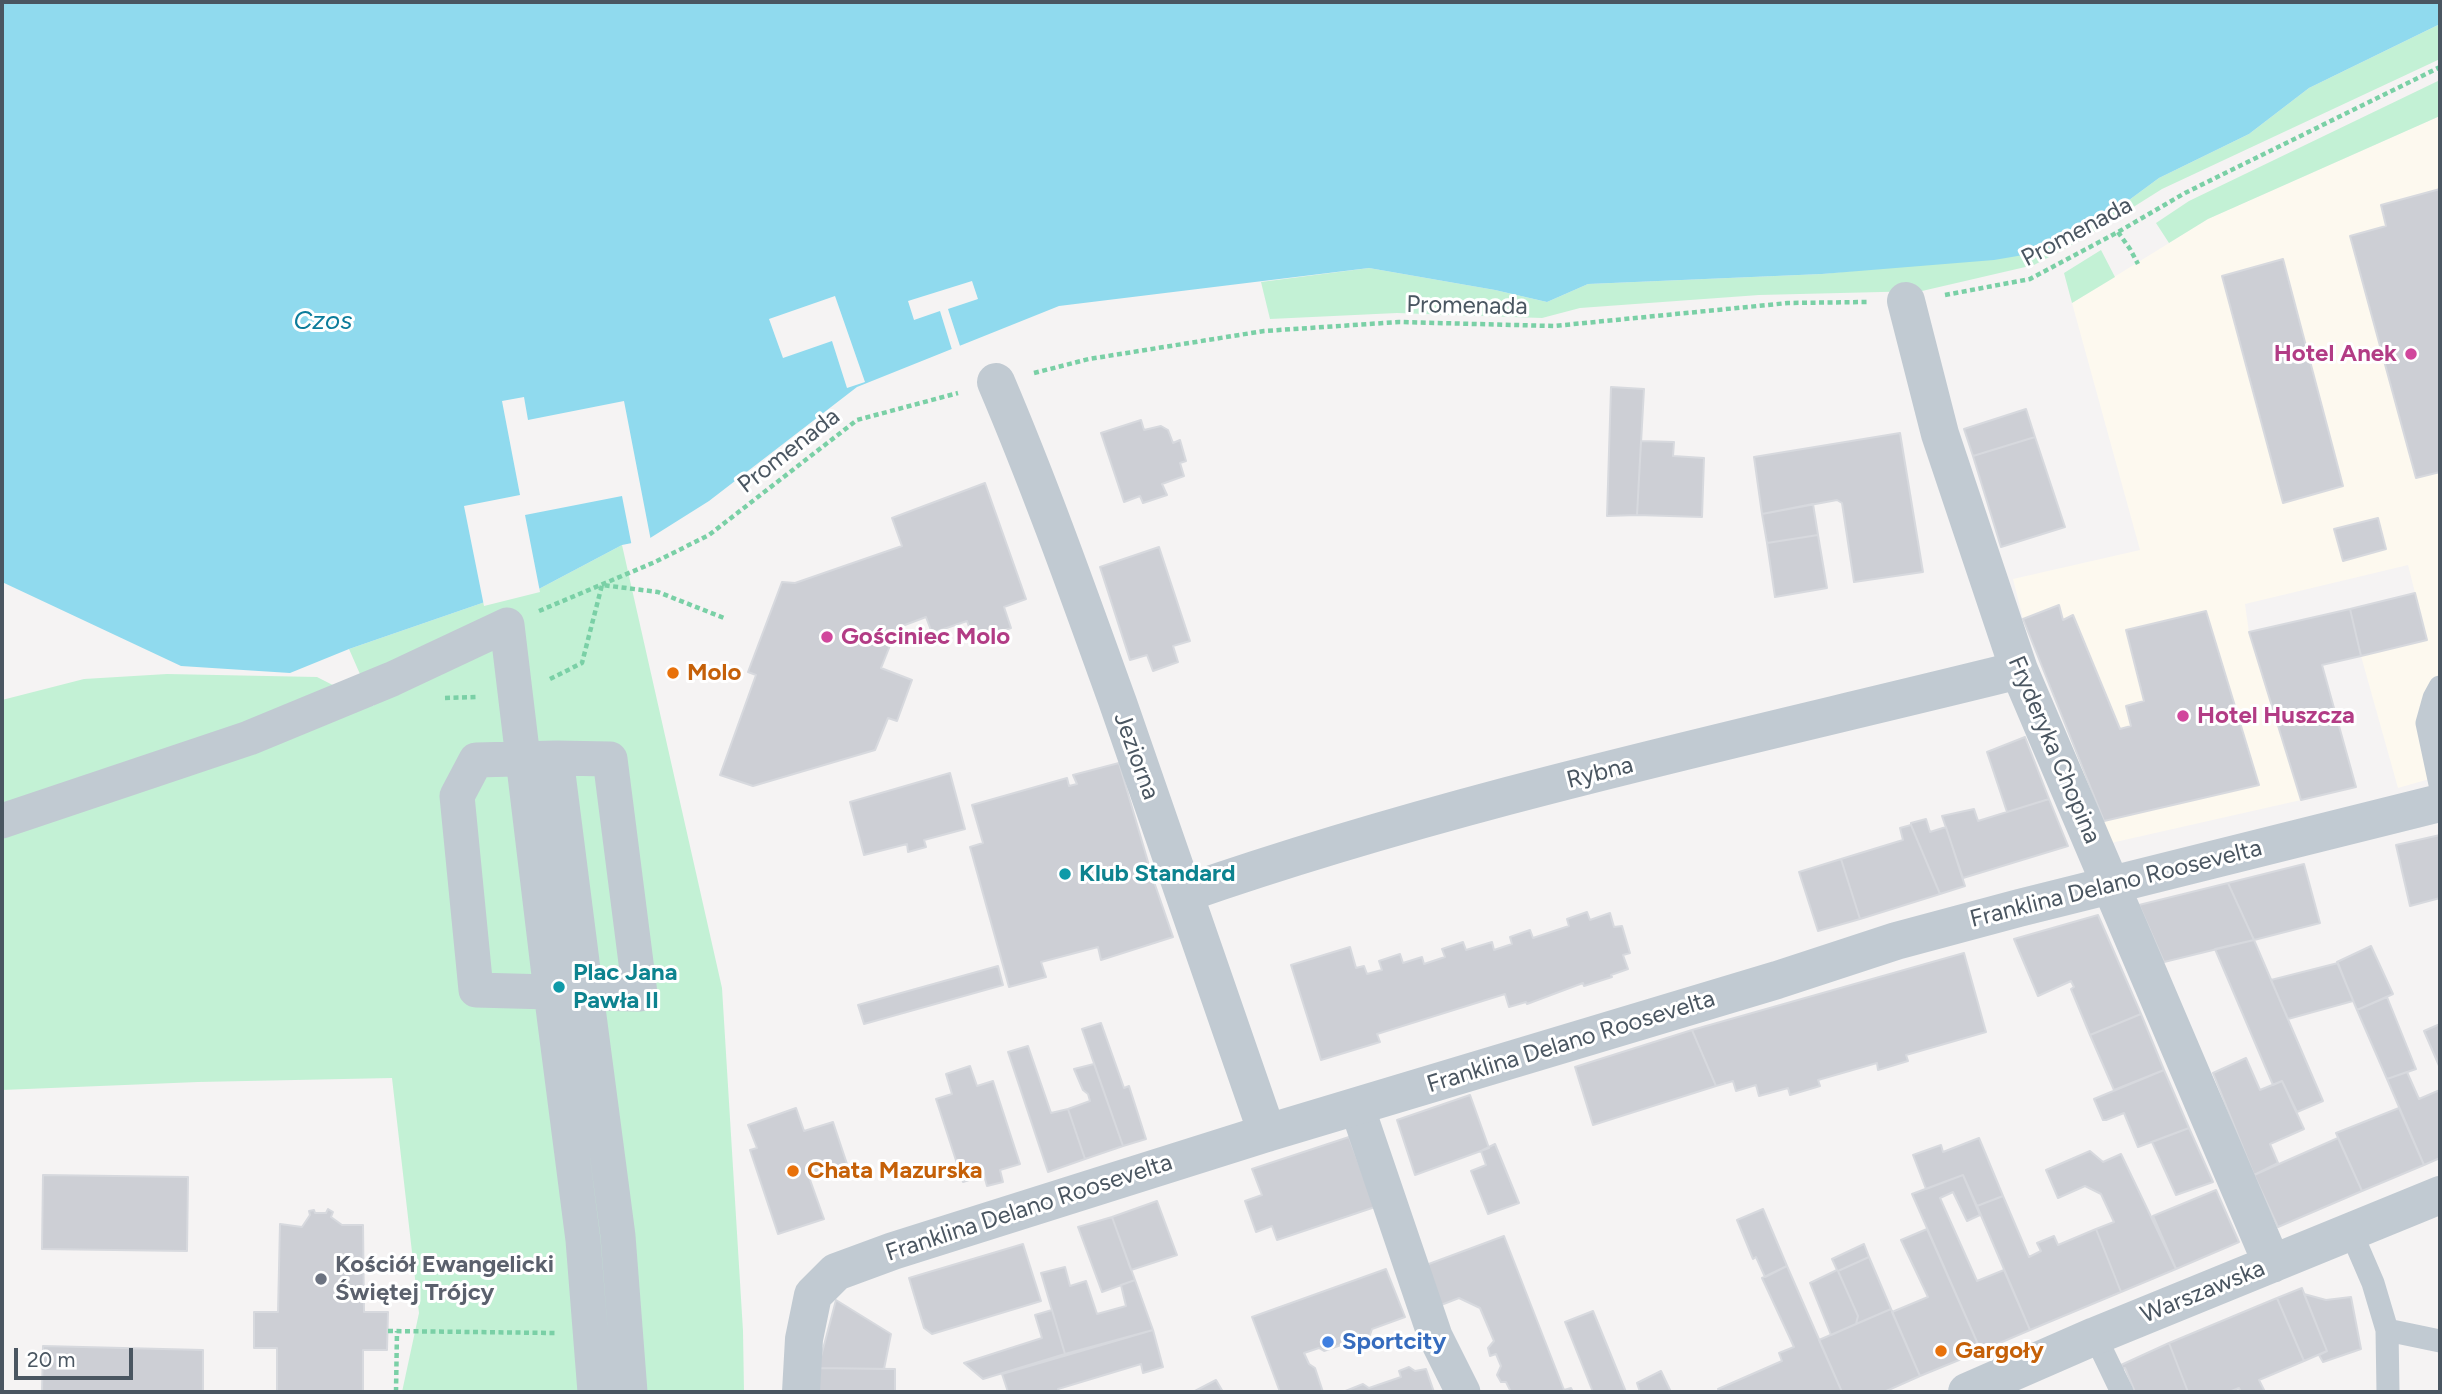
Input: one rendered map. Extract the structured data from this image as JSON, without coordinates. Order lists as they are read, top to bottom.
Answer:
{
  "streets": {
    "street": [
      "Fryderyka Chopina",
      "Jeziorna",
      "Rybna",
      "Franklina Delano Roosevelta",
      "Warszawska"
    ],
    "path": ["Promenada"]
  },
  "crossings": [
    ["Promenada", "Fryderyka Chopina"],
    ["Promenada", "Jeziorna"],
    ["Fryderyka Chopina", "Rybna"],
    ["Fryderyka Chopina", "Franklina Delano Roosevelta"],
    ["Fryderyka Chopina", "Warszawska"],
    ["Jeziorna", "Rybna"],
    ["Jeziorna", "Franklina Delano Roosevelta"]
  ],
  "water": ["Czos"],
  "places": [
    "Hotel Anek",
    "Gościniec Molo",
    "Molo",
    "Hotel Huszcza",
    "Klub Standard",
    "Plac Jana Pawła II",
    "Chata Mazurska",
    "Kościół Ewangelicki Świętej Trójcy",
    "Sportcity",
    "Gargoły"
  ],
  "scale_bar": "20 m"
}
